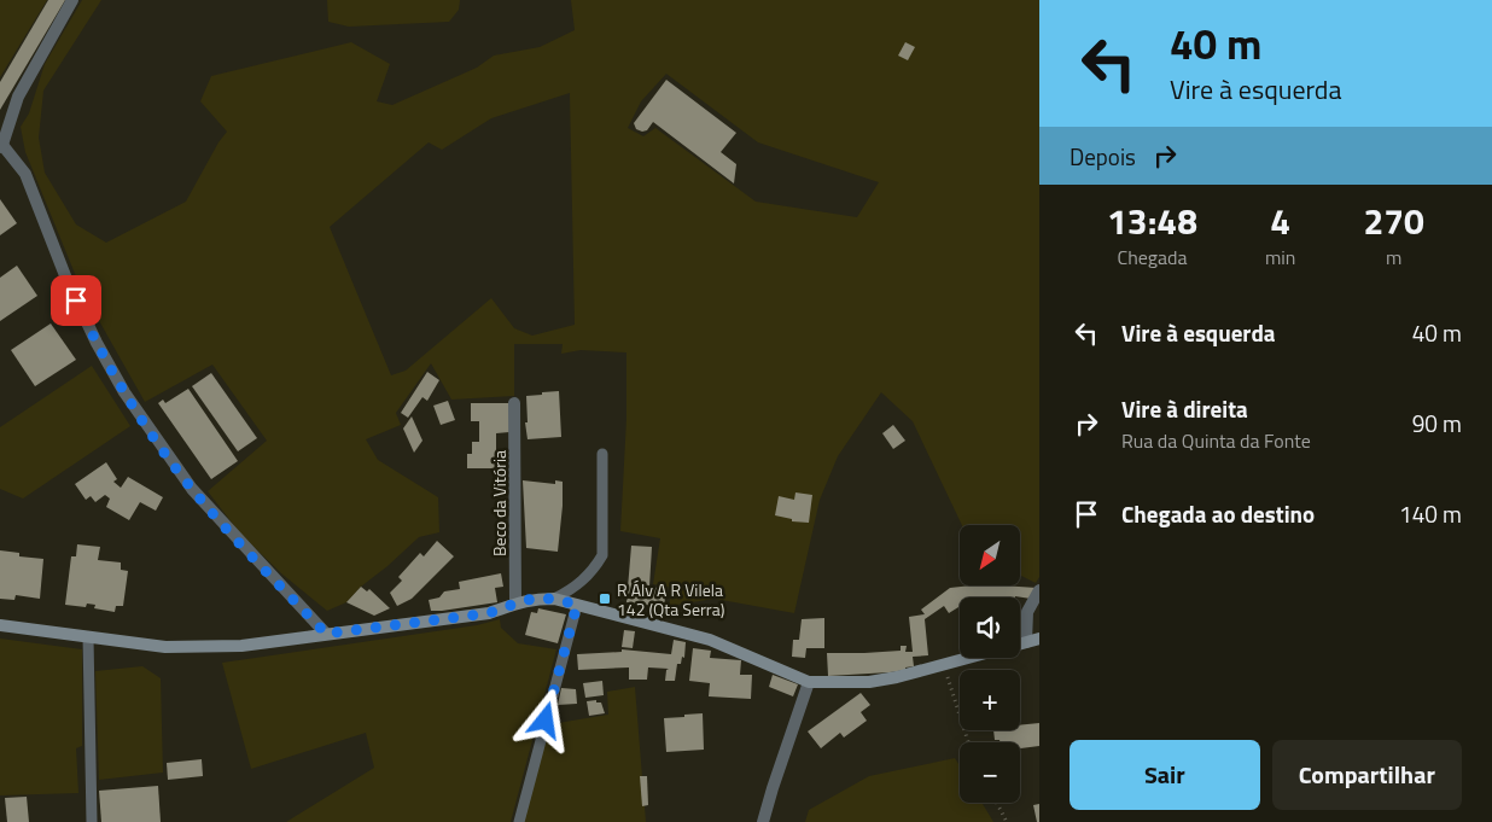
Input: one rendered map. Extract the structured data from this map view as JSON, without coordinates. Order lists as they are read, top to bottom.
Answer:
{
  "streets": {
    "street": ["Beco da Vitória"]
  },
  "places": {
    "transit": ["R Álv A R Vilela 142 (Qta Serra)"]
  },
  "north": "bottom left",
  "page": {
    "turn": ["40 m", "Vire à esquerda"],
    "then": "Depois",
    "eta": [
      "13:48",
      "Chegada",
      "4",
      "min",
      "270",
      "m"
    ],
    "list": [
      {
        "name": "Vire à esquerda",
        "value": "40 m"
      },
      {
        "name": "Vire à direita",
        "note": "Rua da Quinta da Fonte",
        "value": "90 m"
      },
      {
        "name": "Chegada ao destino",
        "value": "140 m"
      }
    ],
    "map_buttons": ["+", "−"],
    "buttons": ["Sair", "Compartilhar"]
  }
}
